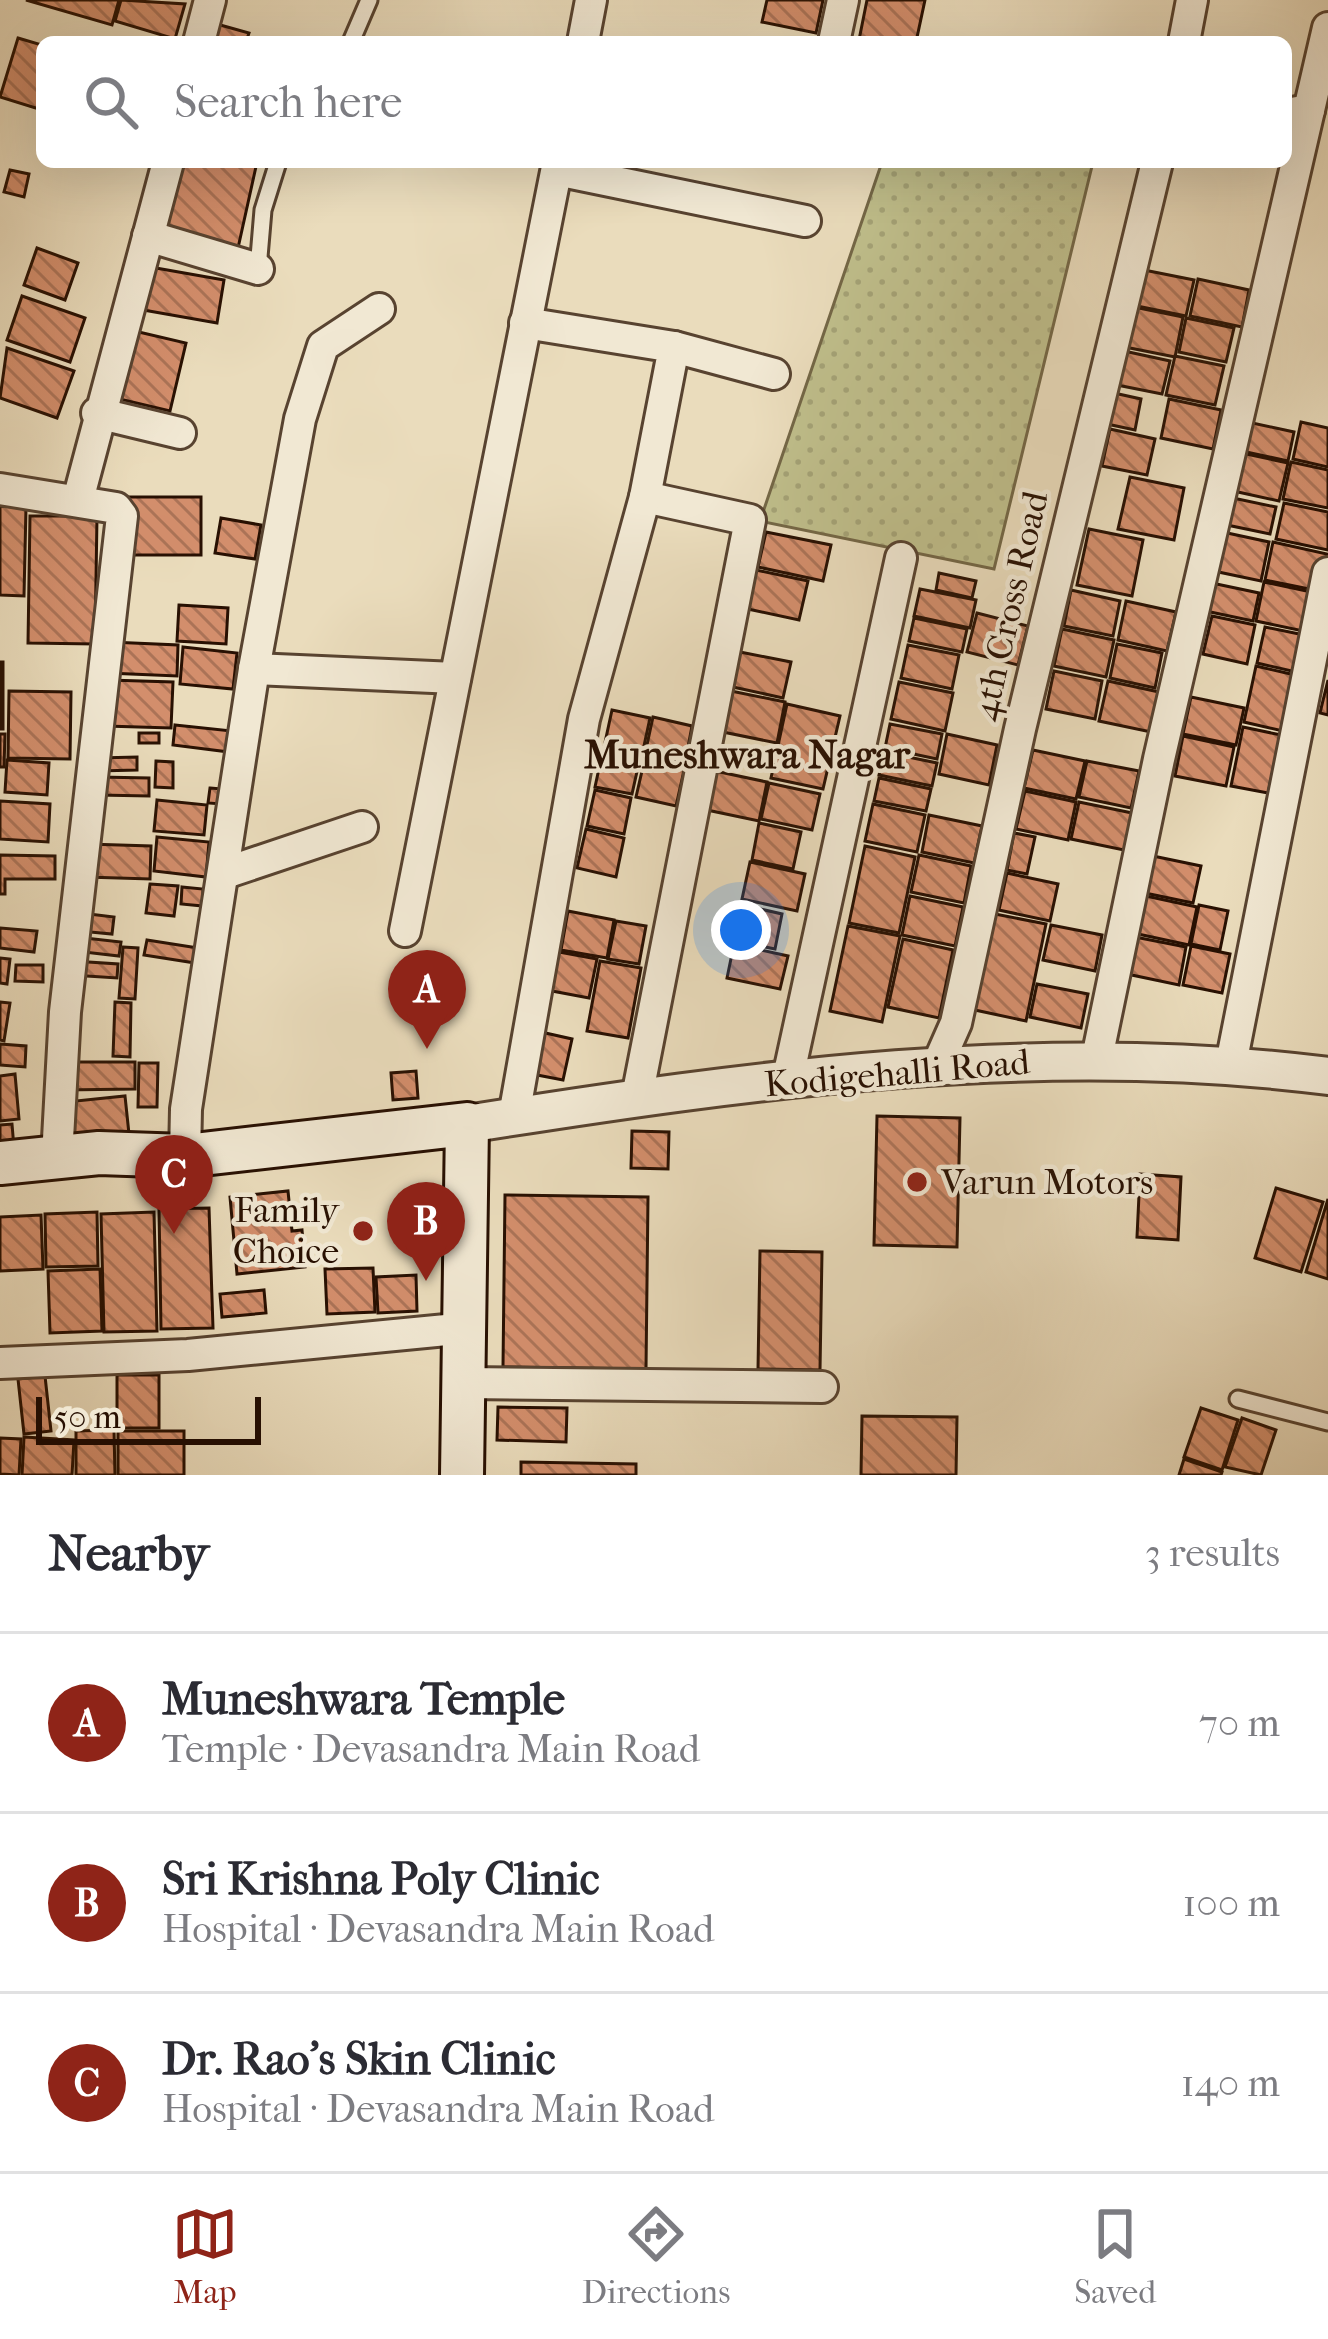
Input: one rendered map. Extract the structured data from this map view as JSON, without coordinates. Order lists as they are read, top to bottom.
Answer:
{
  "streets": {
    "street": ["4th Cross Road", "Kodigehalli Road"]
  },
  "crossings": [
    ["4th Cross Road", "Kodigehalli Road"]
  ],
  "districts": ["Muneshwara Nagar"],
  "places": ["Varun Motors", "Family Choice"],
  "scale_bar": "50 m",
  "page": {
    "search": "Search here",
    "pins": ["A", "C", "B"],
    "scale": "50 m",
    "heading": ["Nearby", "3 results"],
    "list": [
      {
        "mark": "A",
        "name": "Muneshwara Temple",
        "note": "Temple · Devasandra Main Road",
        "value": "70 m"
      },
      {
        "mark": "B",
        "name": "Sri Krishna Poly Clinic",
        "note": "Hospital · Devasandra Main Road",
        "value": "100 m"
      },
      {
        "mark": "C",
        "name": "Dr. Rao's Skin Clinic",
        "note": "Hospital · Devasandra Main Road",
        "value": "140 m"
      }
    ],
    "nav": ["Map", "Directions", "Saved"]
  }
}
